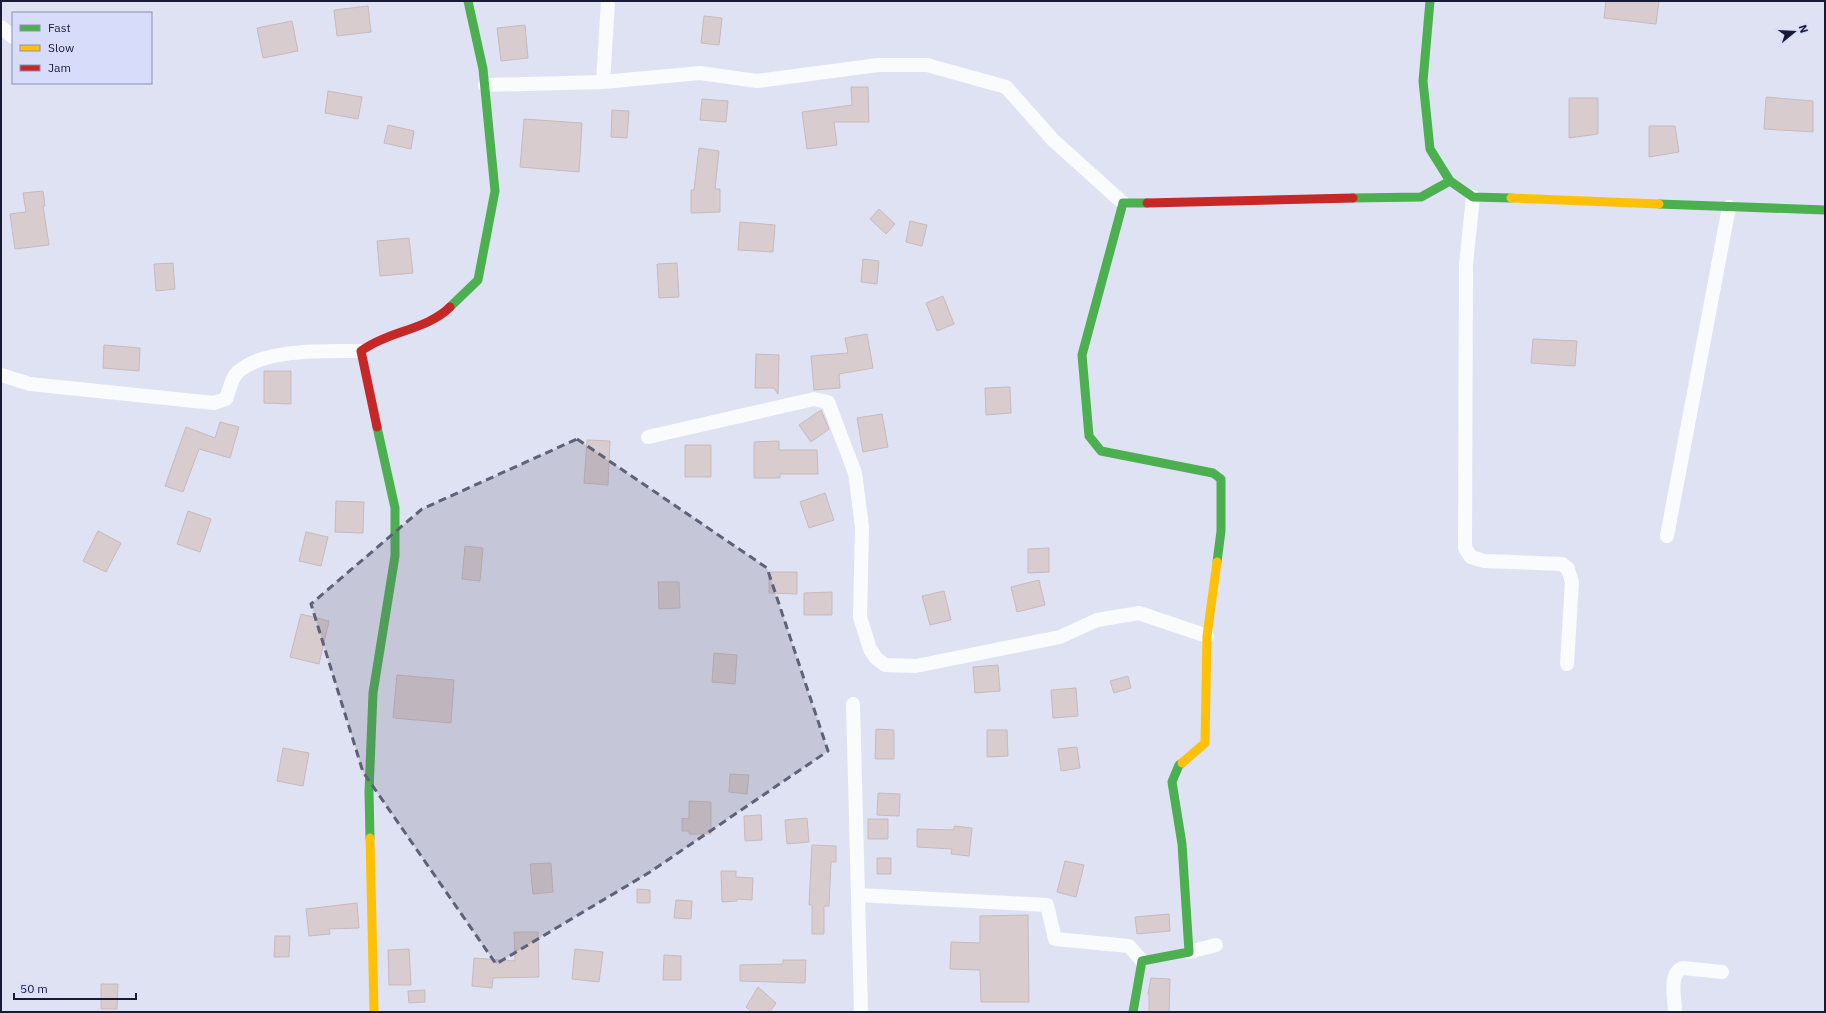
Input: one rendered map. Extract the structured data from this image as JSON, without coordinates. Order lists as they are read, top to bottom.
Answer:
{
  "legend": ["Fast", "Slow", "Jam"],
  "scale_bar": "50 m",
  "north": "right"
}
